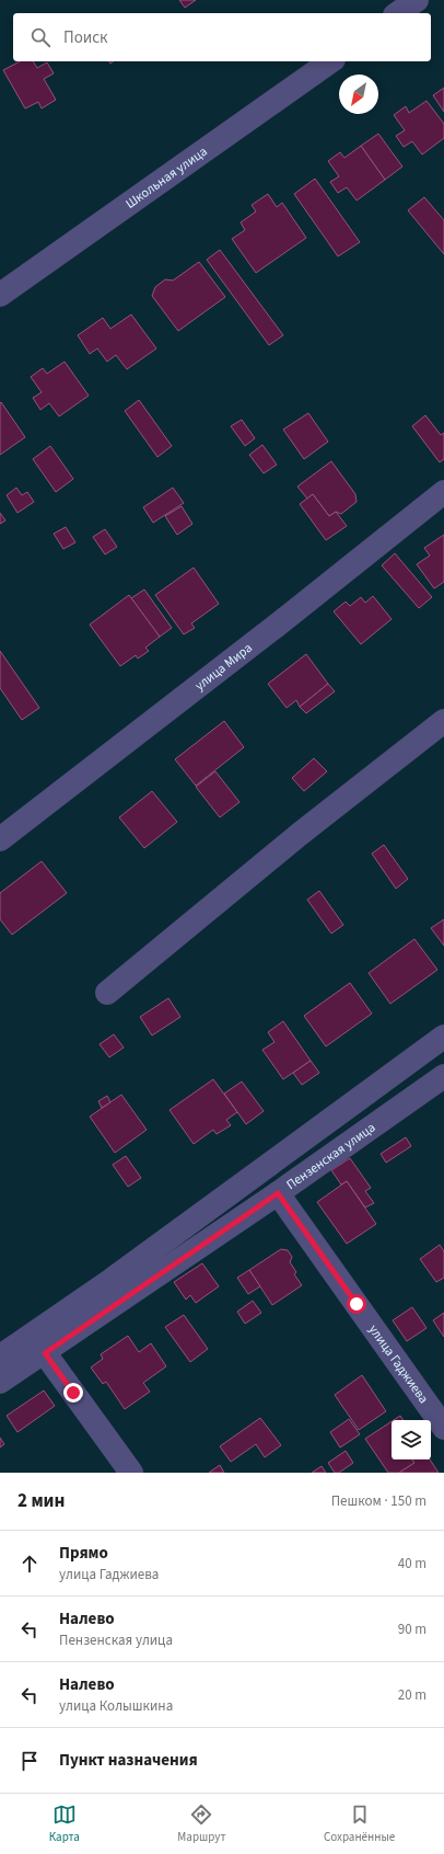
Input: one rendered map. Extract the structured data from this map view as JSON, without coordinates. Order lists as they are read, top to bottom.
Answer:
{
  "streets": {
    "street": [
      "Школьная улица",
      "улица Мира",
      "Пензенская улица",
      "улица Гаджиева"
    ]
  },
  "crossings": [
    ["Пензенская улица", "улица Гаджиева"]
  ],
  "north": "bottom left",
  "page": {
    "search": "Поиск",
    "heading": ["2 мин", "Пешком · 150 m"],
    "list": [
      ["Прямо", "улица Гаджиева", "40 m"],
      ["Налево", "Пензенская улица", "90 m"],
      ["Налево", "улица Колышкина", "20 m"],
      "Пункт назначения"
    ],
    "nav": ["Карта", "Маршрут", "Сохранённые"]
  }
}
